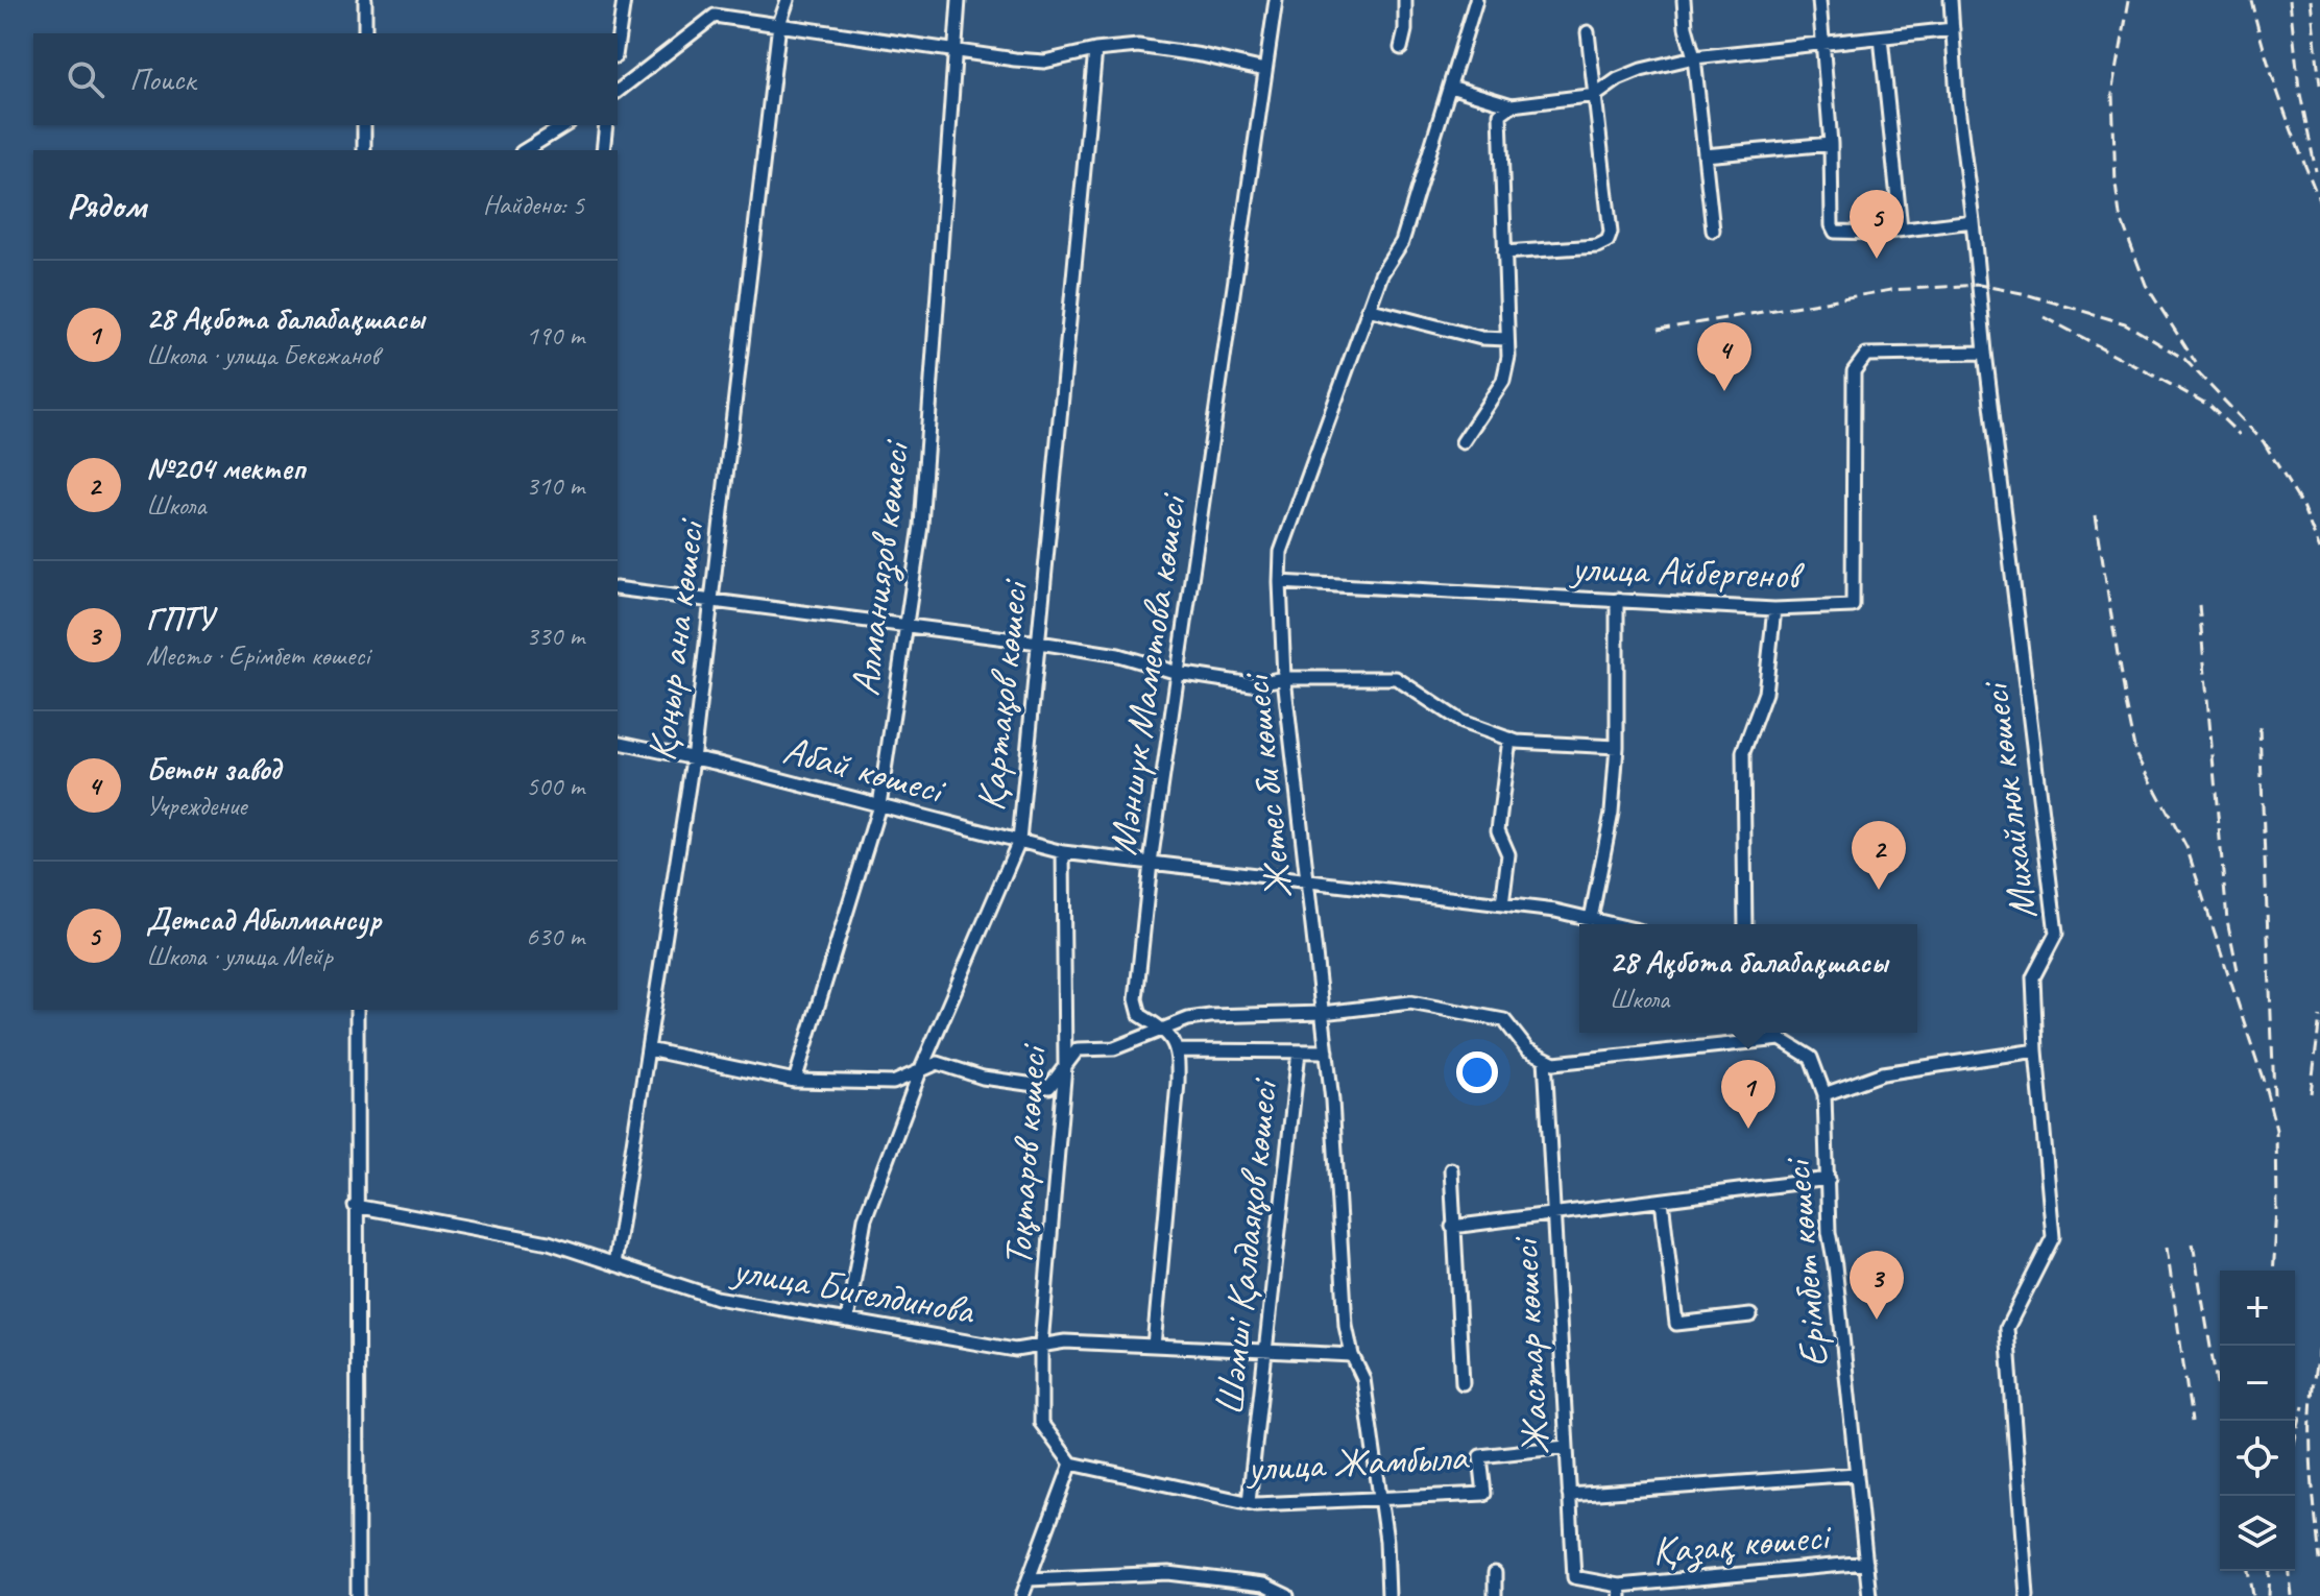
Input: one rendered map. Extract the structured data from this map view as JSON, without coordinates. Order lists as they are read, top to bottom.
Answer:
{
  "streets": {
    "street": [
      "Алманиязов көшесі",
      "улица Айбергенов",
      "Қоңыр ана көшесі",
      "Мәншүк Маметова көшесі",
      "Қартақов көшесі",
      "Абай көшесі",
      "Жетес би көшесі",
      "Михайлюк көшесі",
      "Тоқтаров көшесі",
      "Шәмші Қалдаяқов көшесі",
      "Ерімбет көшесі",
      "улица Бигелдинова",
      "Жастар көшесі",
      "улица Жамбыла",
      "Қазақ көшесі"
    ]
  },
  "crossings": [
    ["Алманиязов көшесі", "Абай көшесі"],
    ["улица Айбергенов", "Жетес би көшесі"],
    ["улица Айбергенов", "Михайлюк көшесі"],
    ["Қоңыр ана көшесі", "Абай көшесі"],
    ["Қоңыр ана көшесі", "улица Бигелдинова"],
    ["Мәншүк Маметова көшесі", "Абай көшесі"],
    ["Қартақов көшесі", "Абай көшесі"],
    ["Қартақов көшесі", "улица Бигелдинова"],
    ["Абай көшесі", "Жетес би көшесі"],
    ["Абай көшесі", "Тоқтаров көшесі"],
    ["Жетес би көшесі", "улица Бигелдинова"],
    ["Жетес би көшесі", "улица Жамбыла"],
    ["Тоқтаров көшесі", "улица Бигелдинова"],
    ["Тоқтаров көшесі", "улица Жамбыла"],
    ["Шәмші Қалдаяқов көшесі", "улица Бигелдинова"],
    ["Шәмші Қалдаяқов көшесі", "улица Жамбыла"],
    ["Ерімбет көшесі", "Жастар көшесі"],
    ["Ерімбет көшесі", "Қазақ көшесі"],
    ["Жастар көшесі", "улица Жамбыла"],
    ["Жастар көшесі", "Қазақ көшесі"]
  ],
  "page": {
    "search": "Поиск",
    "heading": ["Рядом", "Найдено: 5"],
    "pins": [
      "5",
      "4",
      "2",
      "1",
      "3"
    ],
    "list": [
      {
        "mark": "1",
        "name": "28 Ақбота балабақшасы",
        "note": "Школа · улица Бекежанов",
        "value": "190 m"
      },
      {
        "mark": "2",
        "name": "№204 мектеп",
        "note": "Школа",
        "value": "310 m"
      },
      {
        "mark": "3",
        "name": "ГПТУ",
        "note": "Место · Ерімбет көшесі",
        "value": "330 m"
      },
      {
        "mark": "4",
        "name": "Бетон завод",
        "note": "Учреждение",
        "value": "500 m"
      },
      {
        "mark": "5",
        "name": "Детсад Абылмансур",
        "note": "Школа · улица Мейр",
        "value": "630 m"
      }
    ],
    "popup": ["28 Ақбота балабақшасы", "Школа"],
    "map_buttons": ["+", "−"]
  }
}
